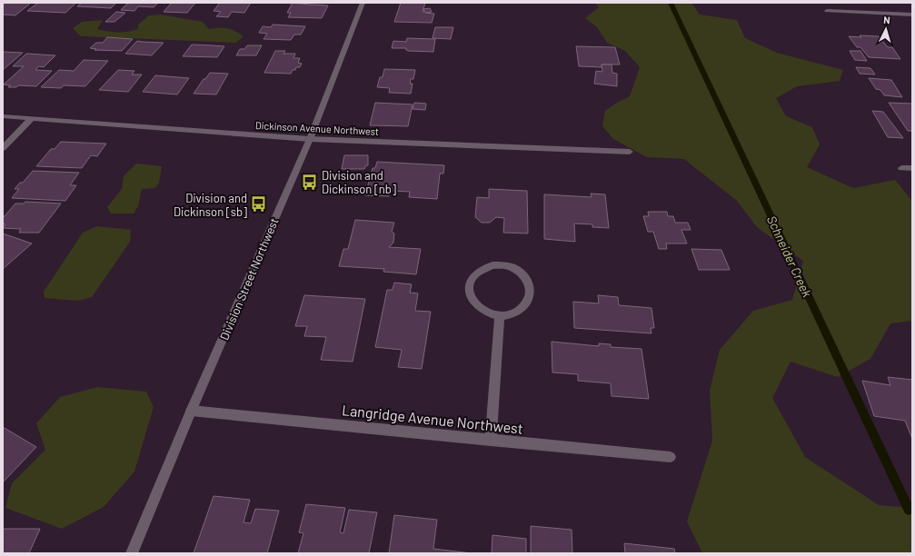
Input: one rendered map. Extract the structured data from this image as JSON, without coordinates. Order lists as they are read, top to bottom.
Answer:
{
  "streets": {
    "street": ["Dickinson Avenue Northwest", "Division Street Northwest", "Langridge Avenue Northwest"]
  },
  "crossings": [
    ["Dickinson Avenue Northwest", "Division Street Northwest"],
    ["Division Street Northwest", "Langridge Avenue Northwest"]
  ],
  "water": ["Schneider Creek"],
  "places": {
    "bus stop": ["Division and Dickinson [nb]", "Division and Dickinson [sb]"]
  },
  "north": "top"
}
